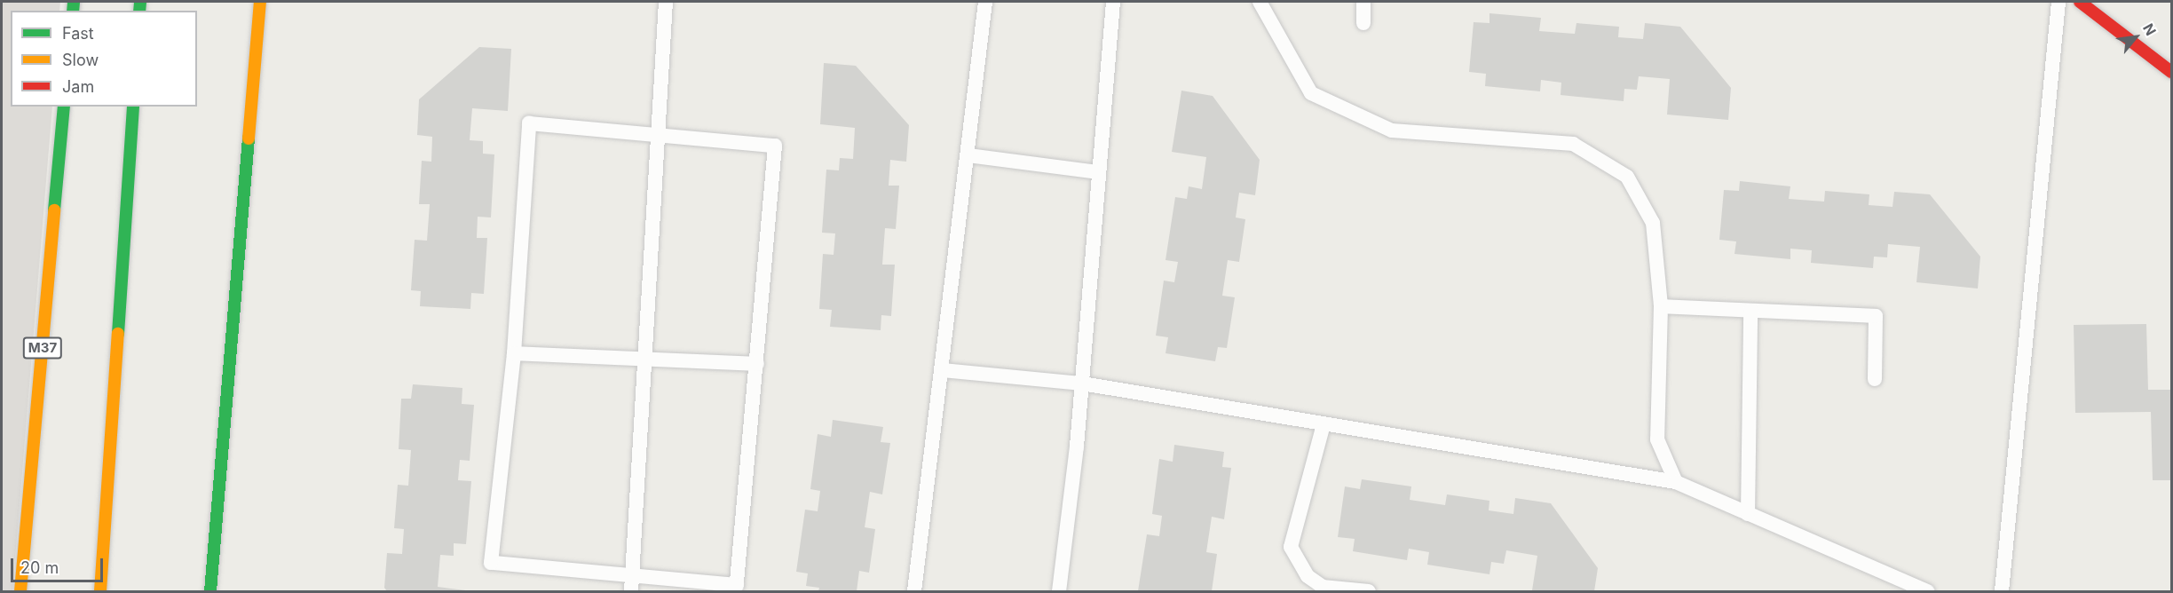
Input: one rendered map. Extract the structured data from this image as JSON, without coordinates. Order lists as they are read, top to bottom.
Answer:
{
  "streets": {
    "main road": ["M37"]
  },
  "legend": ["Fast", "Slow", "Jam"],
  "scale_bar": "20 m",
  "north": "top right"
}
